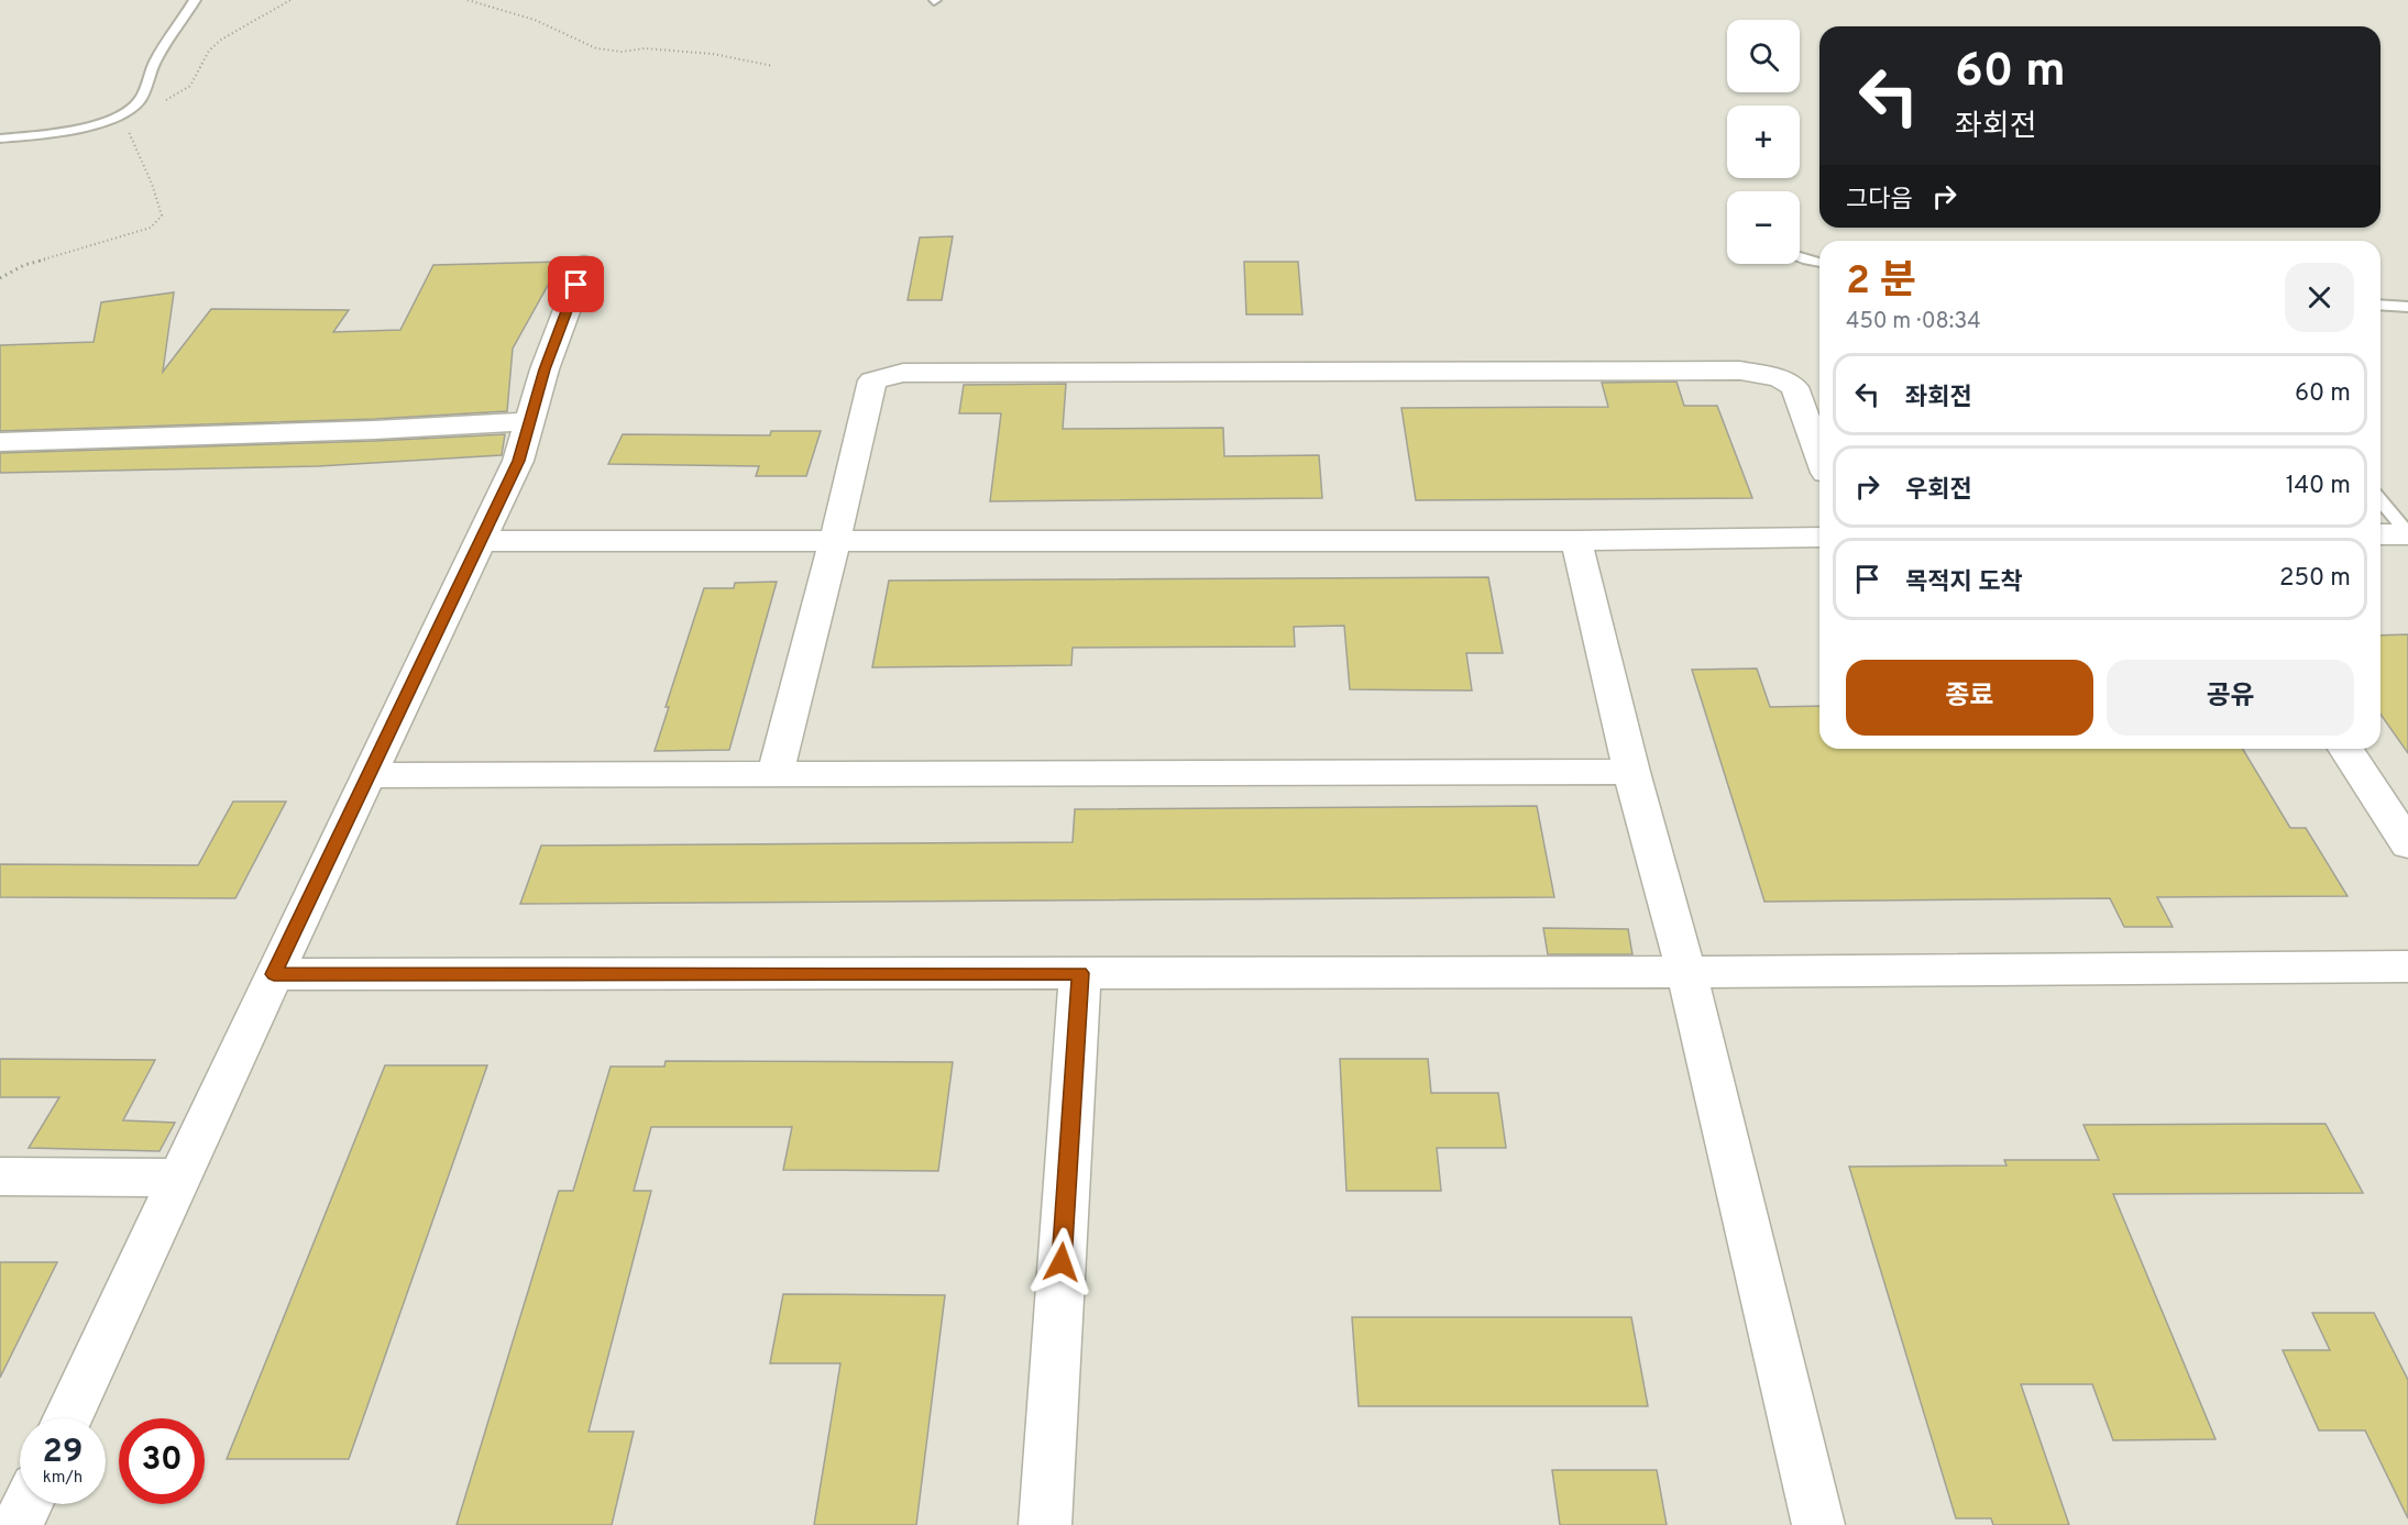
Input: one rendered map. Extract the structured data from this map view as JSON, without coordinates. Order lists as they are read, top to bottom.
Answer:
{
  "page": {
    "map_buttons": ["+", "−"],
    "turn": ["60 m", "좌회전"],
    "then": "그다음",
    "heading": ["2 분", "450 m · 08:34"],
    "list": [
      {
        "name": "좌회전",
        "value": "60 m"
      },
      {
        "name": "우회전",
        "value": "140 m"
      },
      {
        "name": "목적지 도착",
        "value": "250 m"
      }
    ],
    "buttons": ["종료", "공유"],
    "speed": "29 km/h",
    "limit": "30"
  }
}
